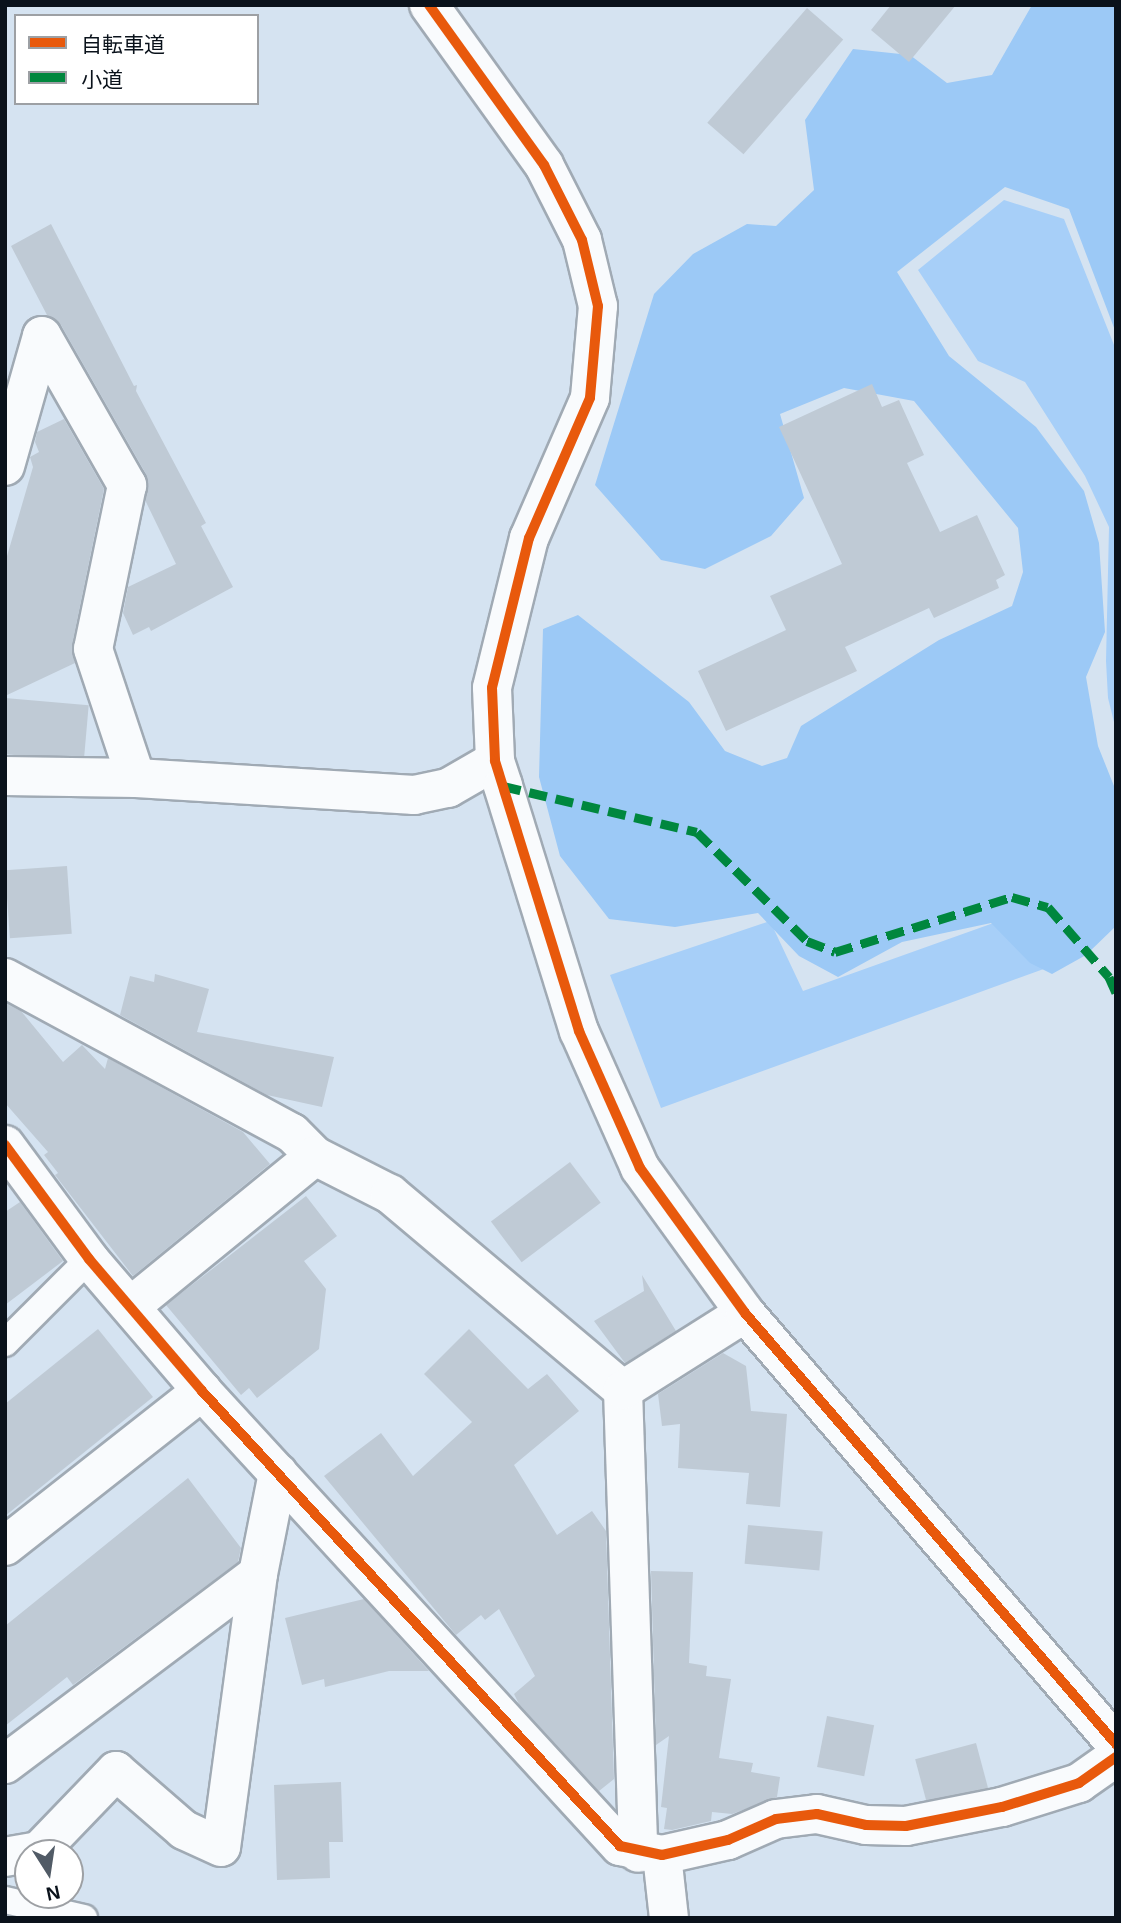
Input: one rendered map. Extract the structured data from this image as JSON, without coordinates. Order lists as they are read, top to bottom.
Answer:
{
  "legend": ["自転車道", "小道"],
  "north": "bottom"
}
